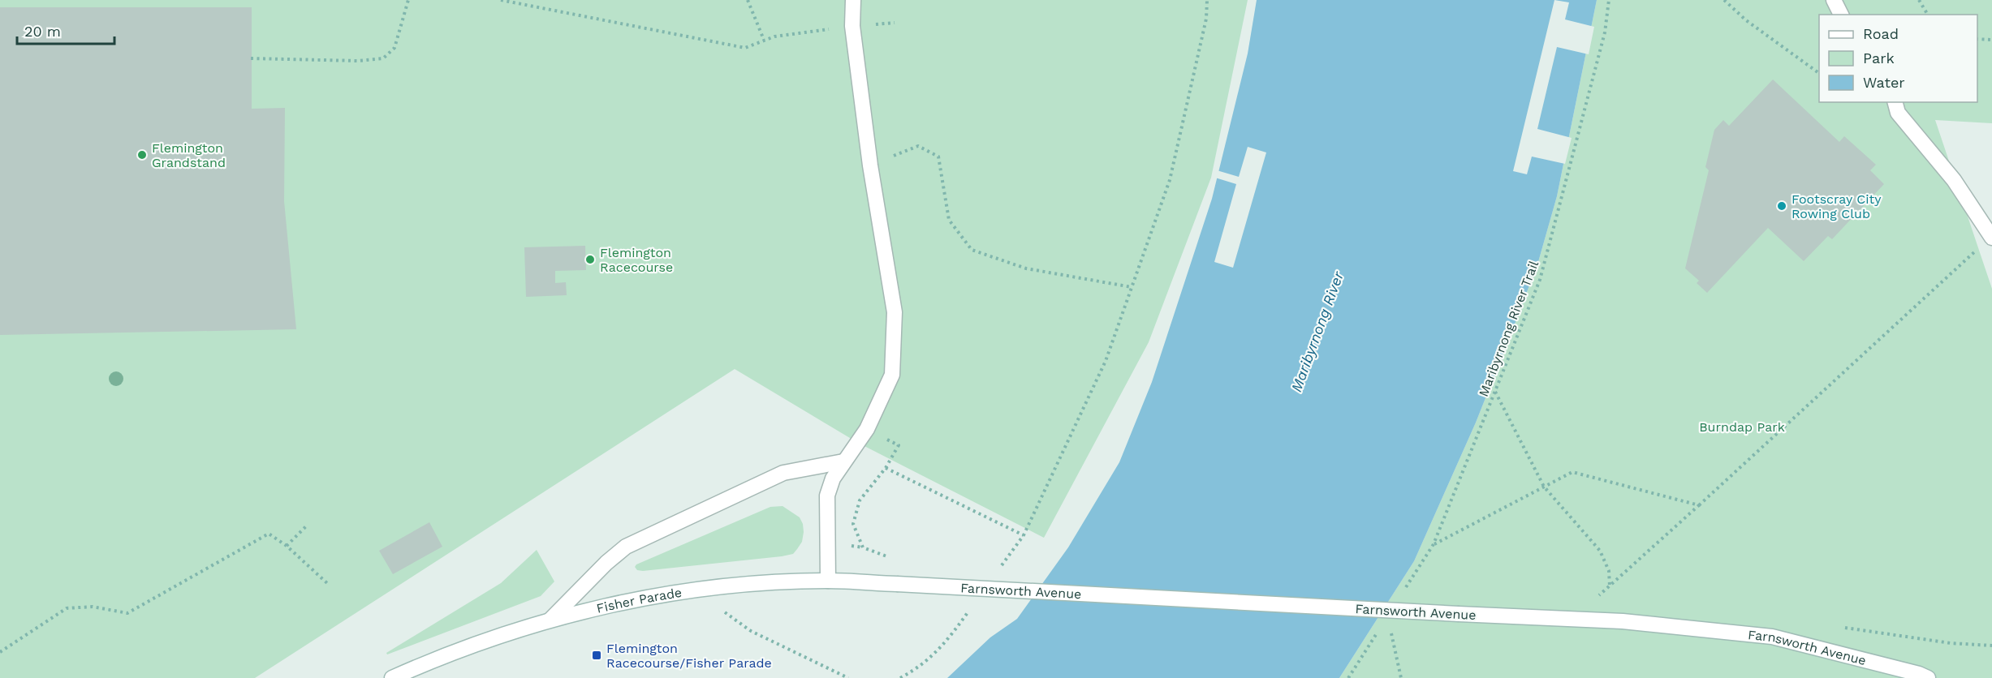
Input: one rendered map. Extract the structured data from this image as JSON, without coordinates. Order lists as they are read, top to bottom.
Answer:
{
  "streets": {
    "main road": ["Farnsworth Avenue", "Fisher Parade"],
    "path": ["Maribyrnong River Trail"]
  },
  "crossings": [
    ["Farnsworth Avenue", "Fisher Parade"]
  ],
  "water": ["Maribyrnong River"],
  "parks": ["Burndap Park"],
  "places": {
    "other": ["Flemington Grandstand", "Footscray City Rowing Club", "Flemington Racecourse"],
    "transit": ["Flemington Racecourse/Fisher Parade"]
  },
  "legend": ["Road", "Park", "Water"],
  "scale_bar": "20 m"
}
